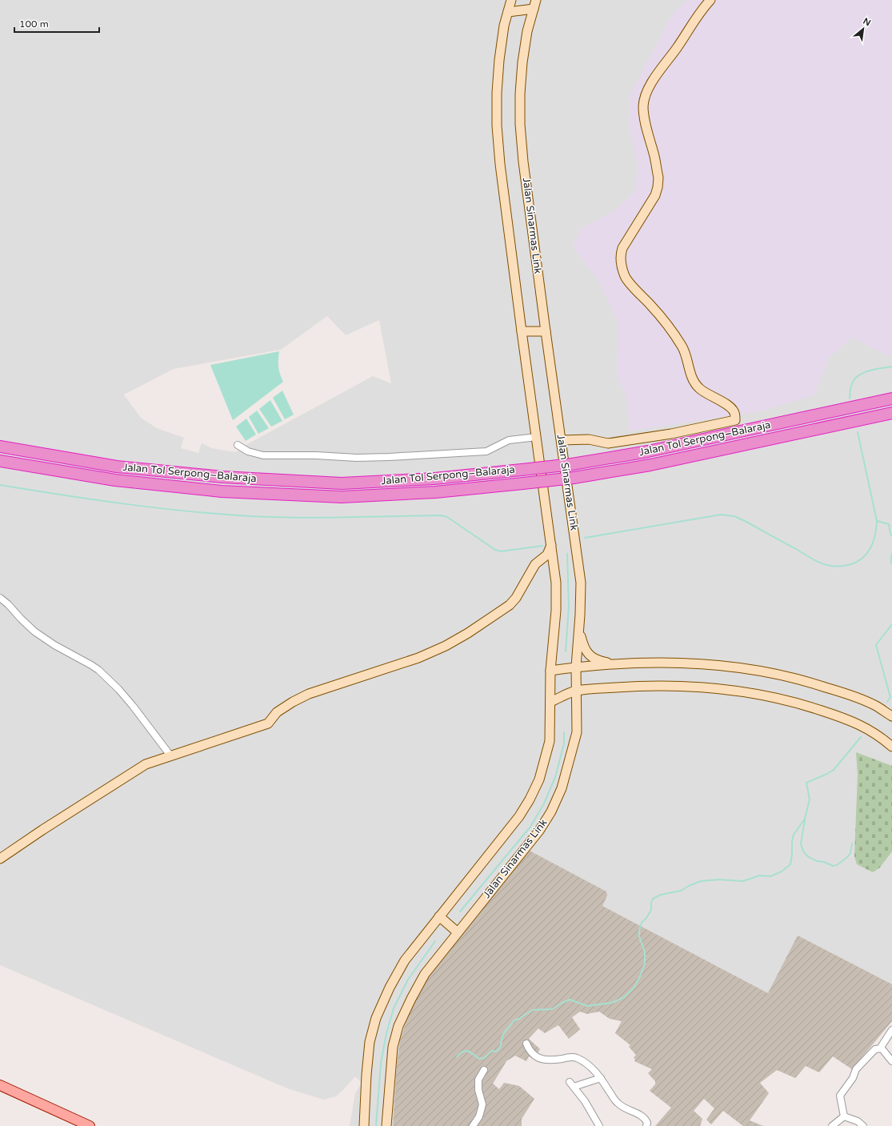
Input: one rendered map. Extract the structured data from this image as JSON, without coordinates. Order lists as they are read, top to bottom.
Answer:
{
  "streets": {
    "highway": ["Jalan Tol Serpong–Balaraja"],
    "street": ["Jalan Sinarmas Link"]
  },
  "scale_bar": "100 m",
  "north": "top right"
}
